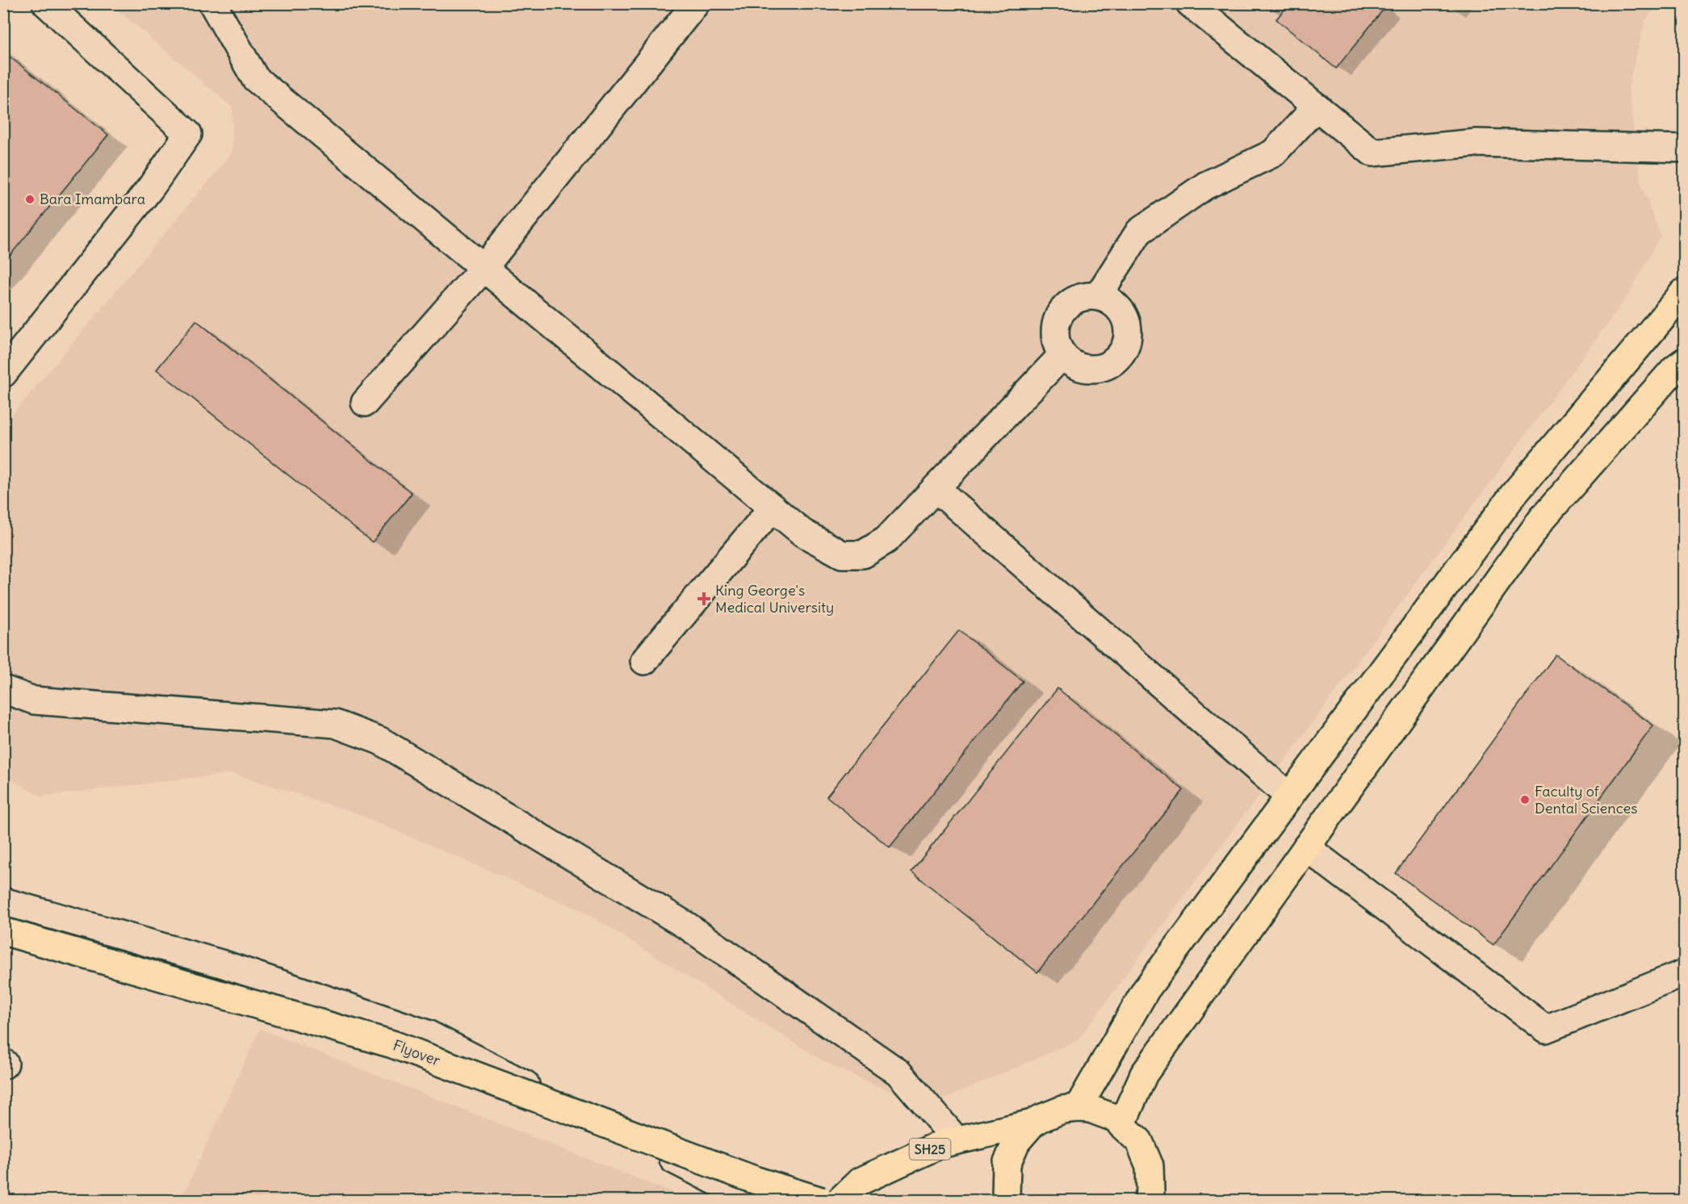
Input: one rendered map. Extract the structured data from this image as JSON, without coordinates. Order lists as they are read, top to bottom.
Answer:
{
  "streets": {
    "main road": ["Flyover", "SH25"]
  },
  "places": {
    "other": ["Bara Imambara", "Faculty of Dental Sciences"],
    "health": ["King George's Medical University"]
  }
}
